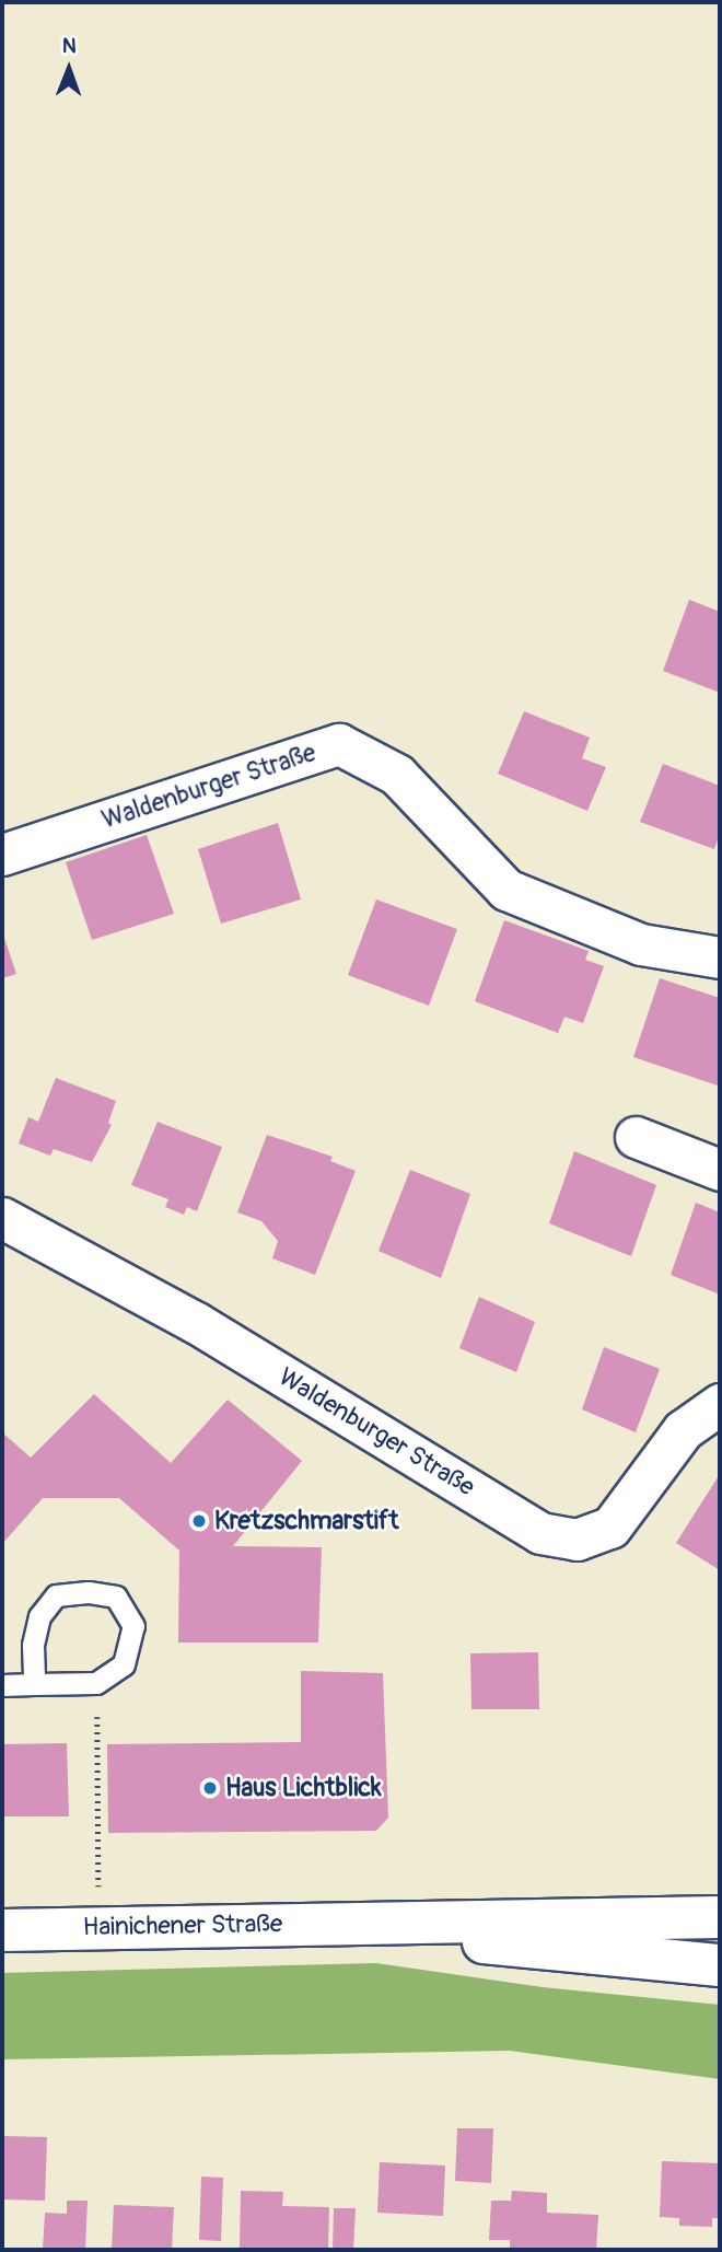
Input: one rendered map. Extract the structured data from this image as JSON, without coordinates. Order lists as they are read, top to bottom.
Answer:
{
  "streets": {
    "main road": ["Hainichener Straße"],
    "street": ["Waldenburger Straße"]
  },
  "places": ["Kretzschmarstift", "Haus Lichtblick"],
  "north": "top"
}
